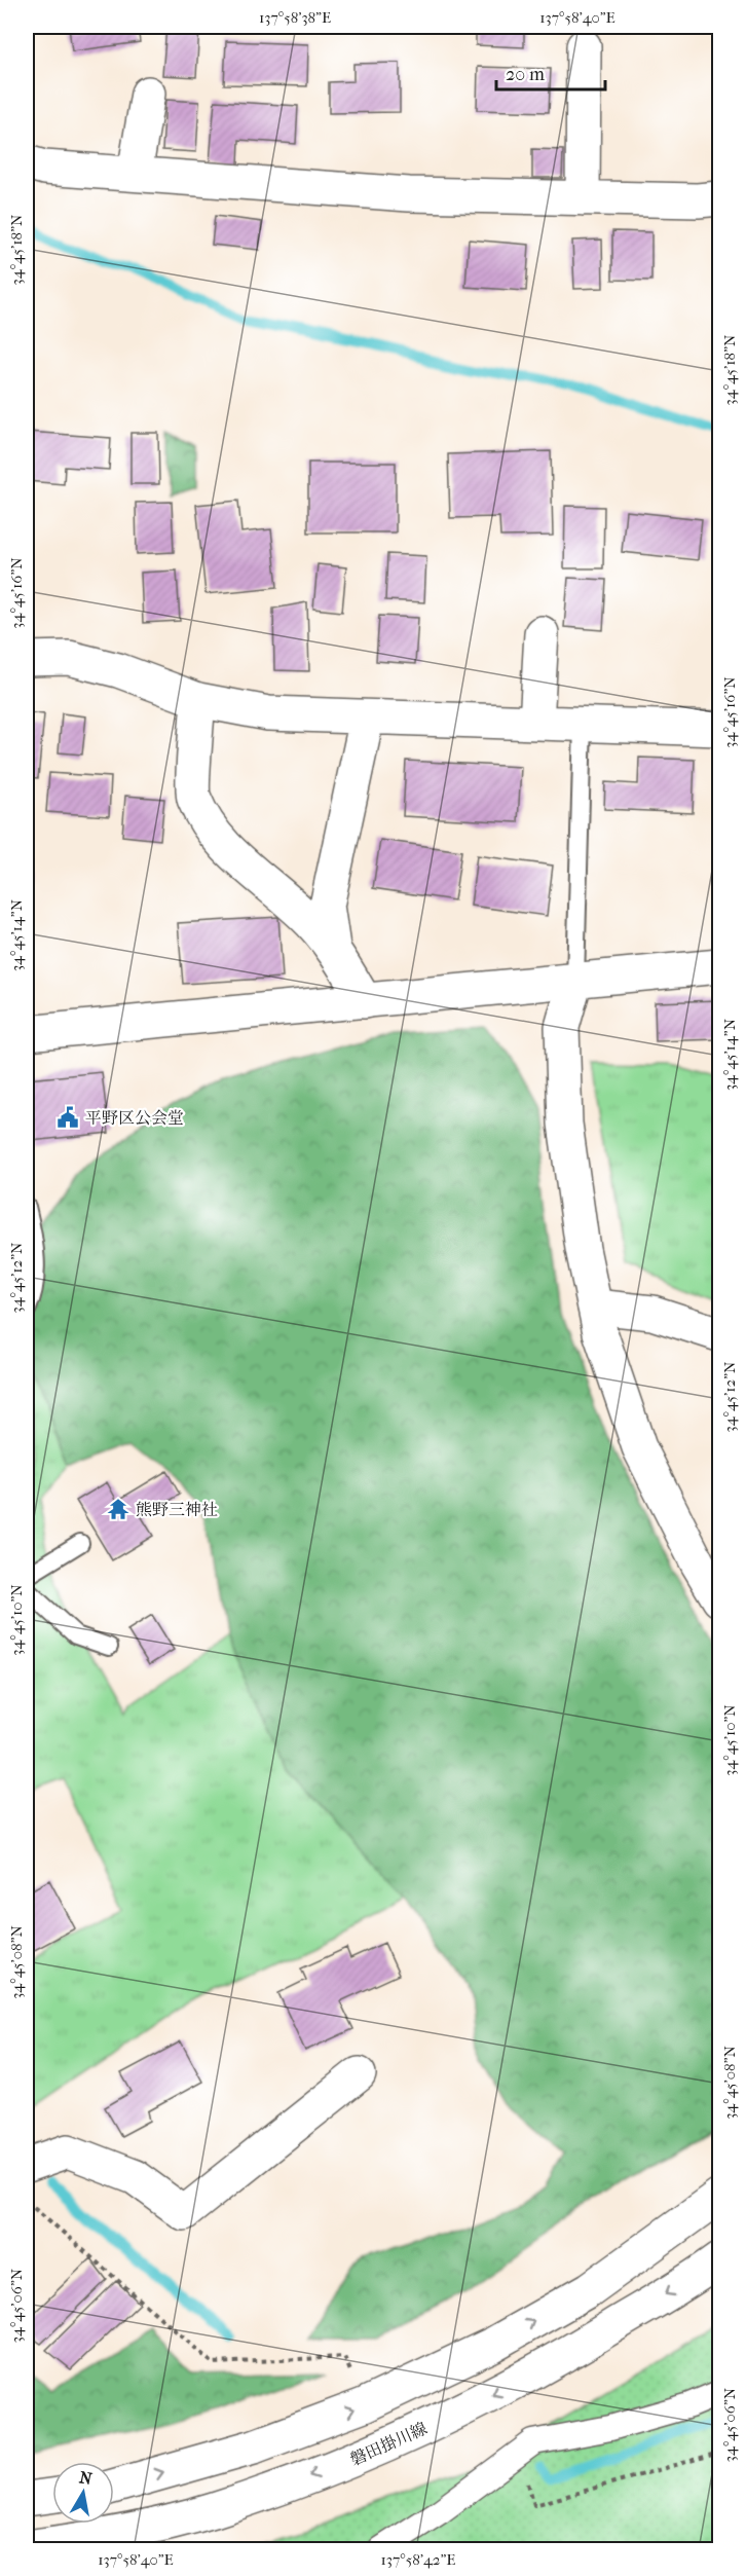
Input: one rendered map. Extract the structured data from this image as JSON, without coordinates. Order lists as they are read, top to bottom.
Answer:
{
  "streets": {
    "street": ["磐田掛川線"]
  },
  "places": {
    "public building": ["平野区公会堂"],
    "temple": ["熊野三神社"]
  },
  "scale_bar": "20 m",
  "north": "top",
  "coordinates": [
    "137°58'38\"E",
    "137°58'40\"E",
    "34°45'18\"N",
    "34°45'16\"N",
    "34°45'14\"N",
    "34°45'12\"N",
    "34°45'10\"N",
    "34°45'08\"N",
    "34°45'06\"N",
    "137°58'42\"E"
  ]
}
